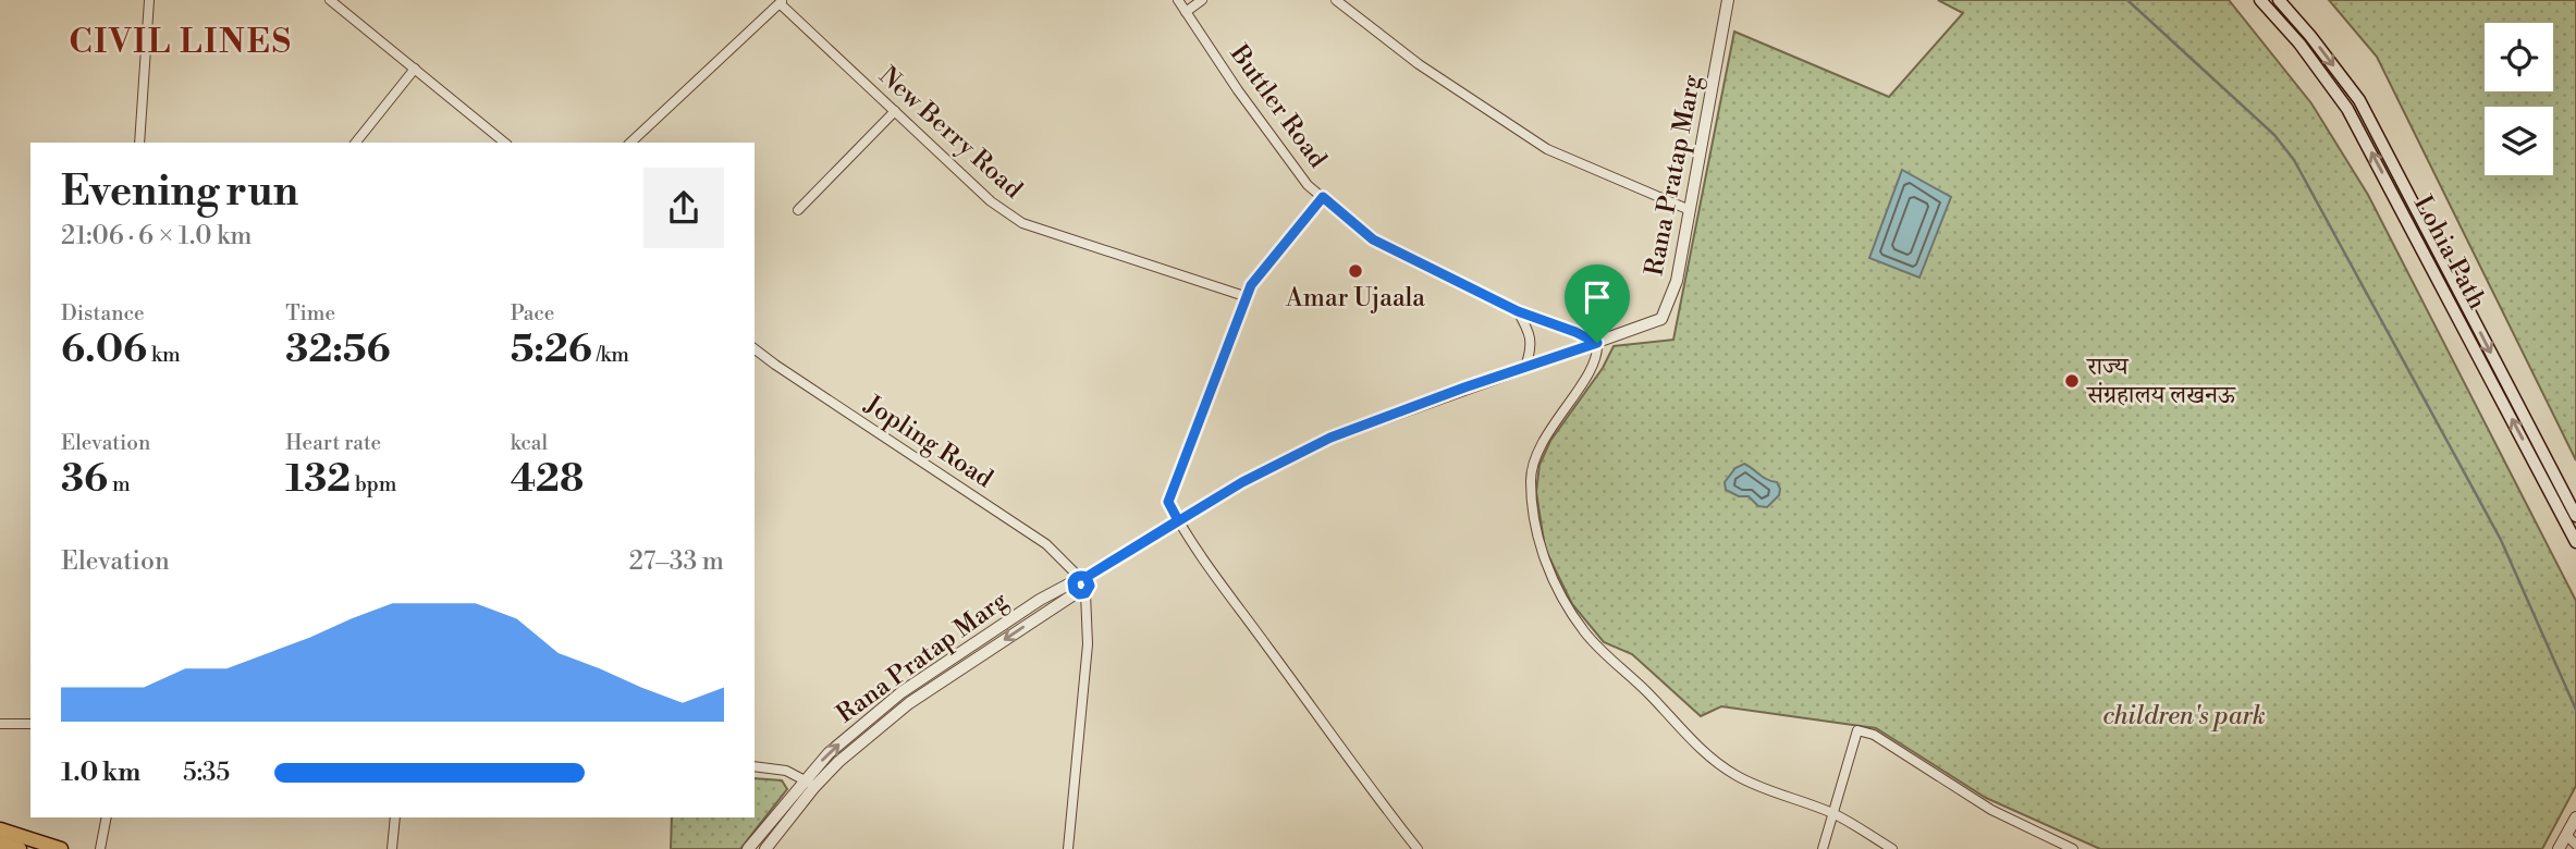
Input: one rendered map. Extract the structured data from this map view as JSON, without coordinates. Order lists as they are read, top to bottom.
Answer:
{
  "streets": {
    "main road": ["Lohia Path"],
    "street": [
      "Buttler Road",
      "New Berry Road",
      "Rana Pratap Marg",
      "Jopling Road"
    ]
  },
  "crossings": [
    ["Buttler Road", "Rana Pratap Marg"],
    ["Rana Pratap Marg", "Jopling Road"]
  ],
  "districts": ["CIVIL LINES"],
  "parks": ["children's park"],
  "places": ["Amar Ujaala", "राज्य संग्रहालय लखनऊ"],
  "page": {
    "heading": ["Evening run", "21:06 · 6 × 1.0 km"],
    "stats": [
      ["Distance", "6.06 km"],
      ["Time", "32:56"],
      ["Pace", "5:26 /km"],
      ["Elevation", "36 m"],
      ["Heart rate", "132 bpm"],
      ["kcal", "428"]
    ],
    "chart": ["Elevation", "27–33 m"],
    "list": [
      {
        "name": "1.0 km",
        "note": "5:35"
      }
    ]
  }
}
